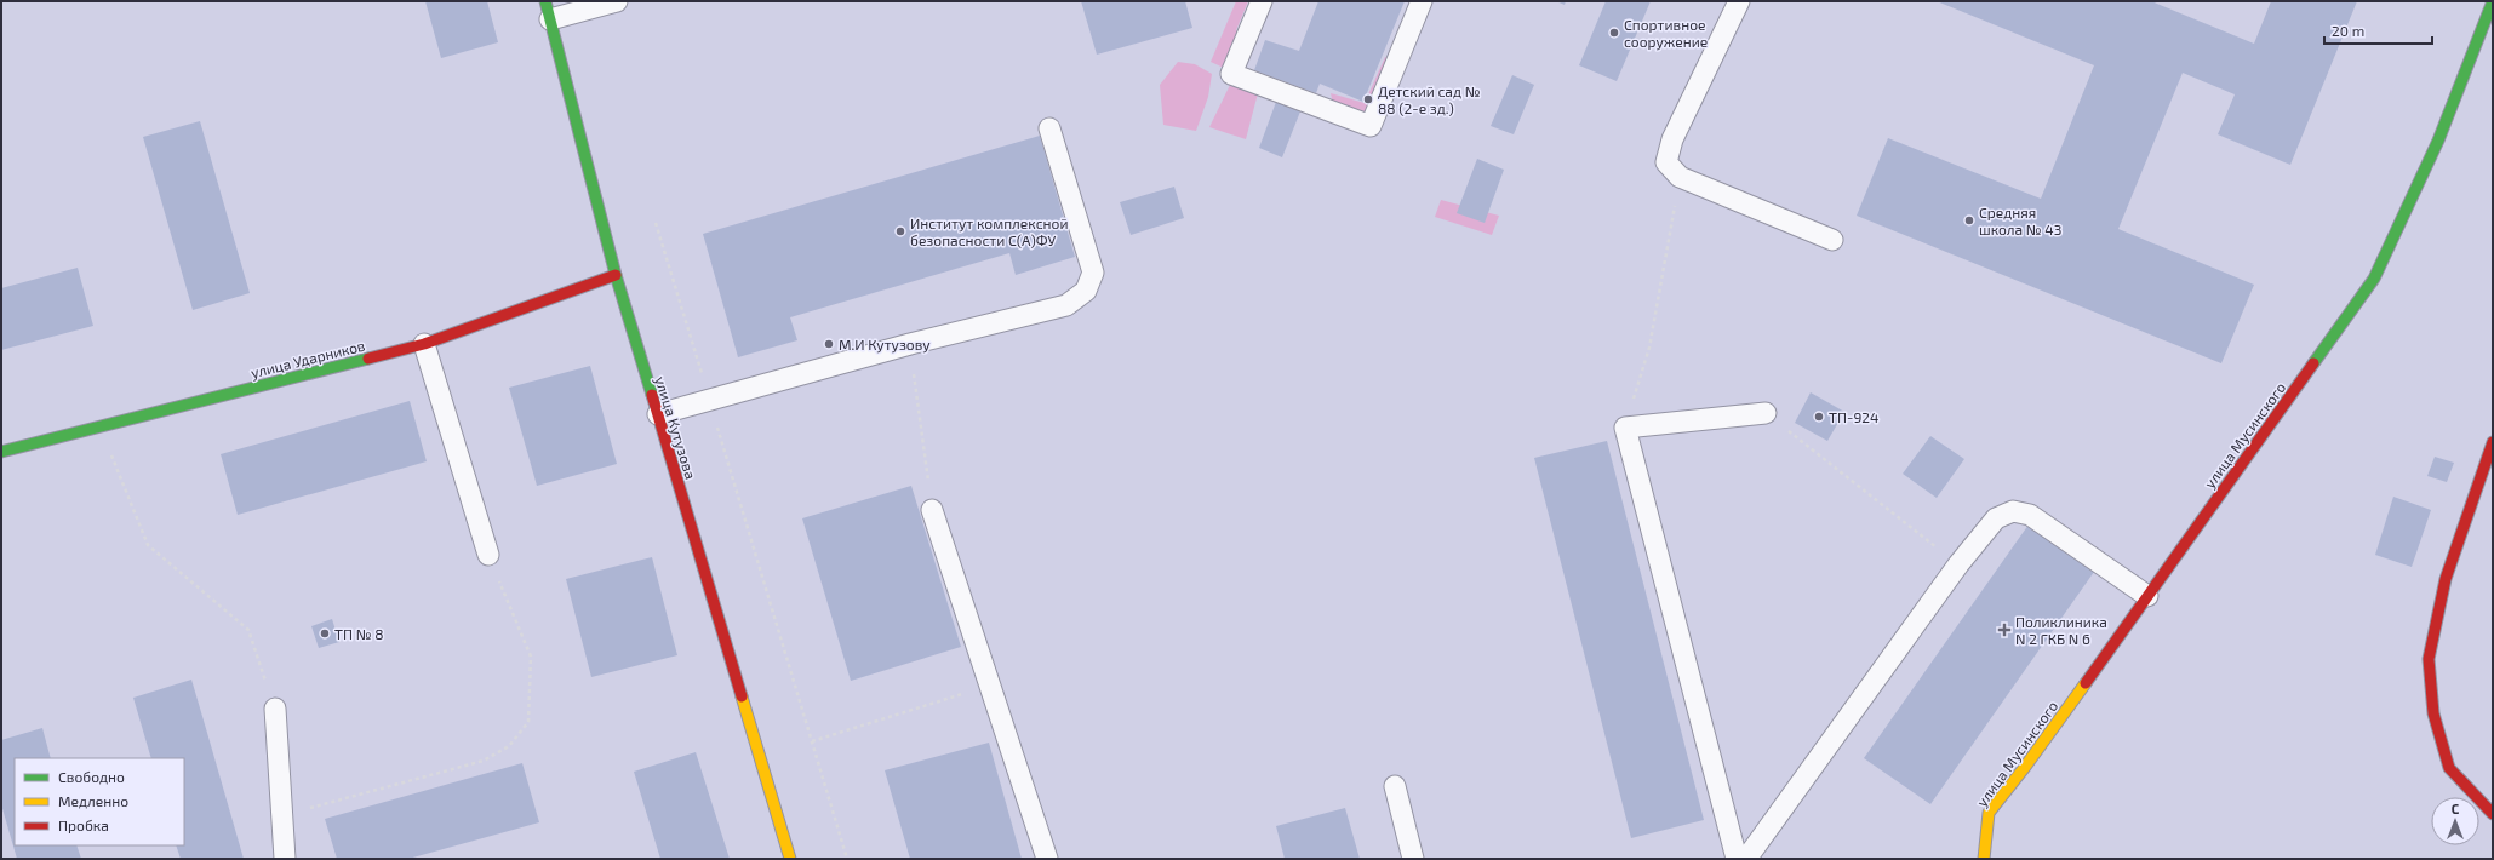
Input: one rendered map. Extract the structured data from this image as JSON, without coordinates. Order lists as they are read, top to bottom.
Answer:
{
  "streets": {
    "street": ["улица Ударников", "улица Кутузова", "улица Мусинского"]
  },
  "crossings": [
    ["улица Ударников", "улица Кутузова"]
  ],
  "places": {
    "other": [
      "Спортивное сооружение",
      "Детский сад № 88 (2-е зд.)",
      "Средняя школа № 43",
      "Институт комплексной безопасности С(А)ФУ",
      "М.И Кутузову",
      "ТП-924",
      "ТП № 8"
    ],
    "health": ["Поликлиника N 2 ГКБ N 6"]
  },
  "legend": ["Свободно", "Медленно", "Пробка"],
  "scale_bar": "20 m",
  "north": "top"
}
